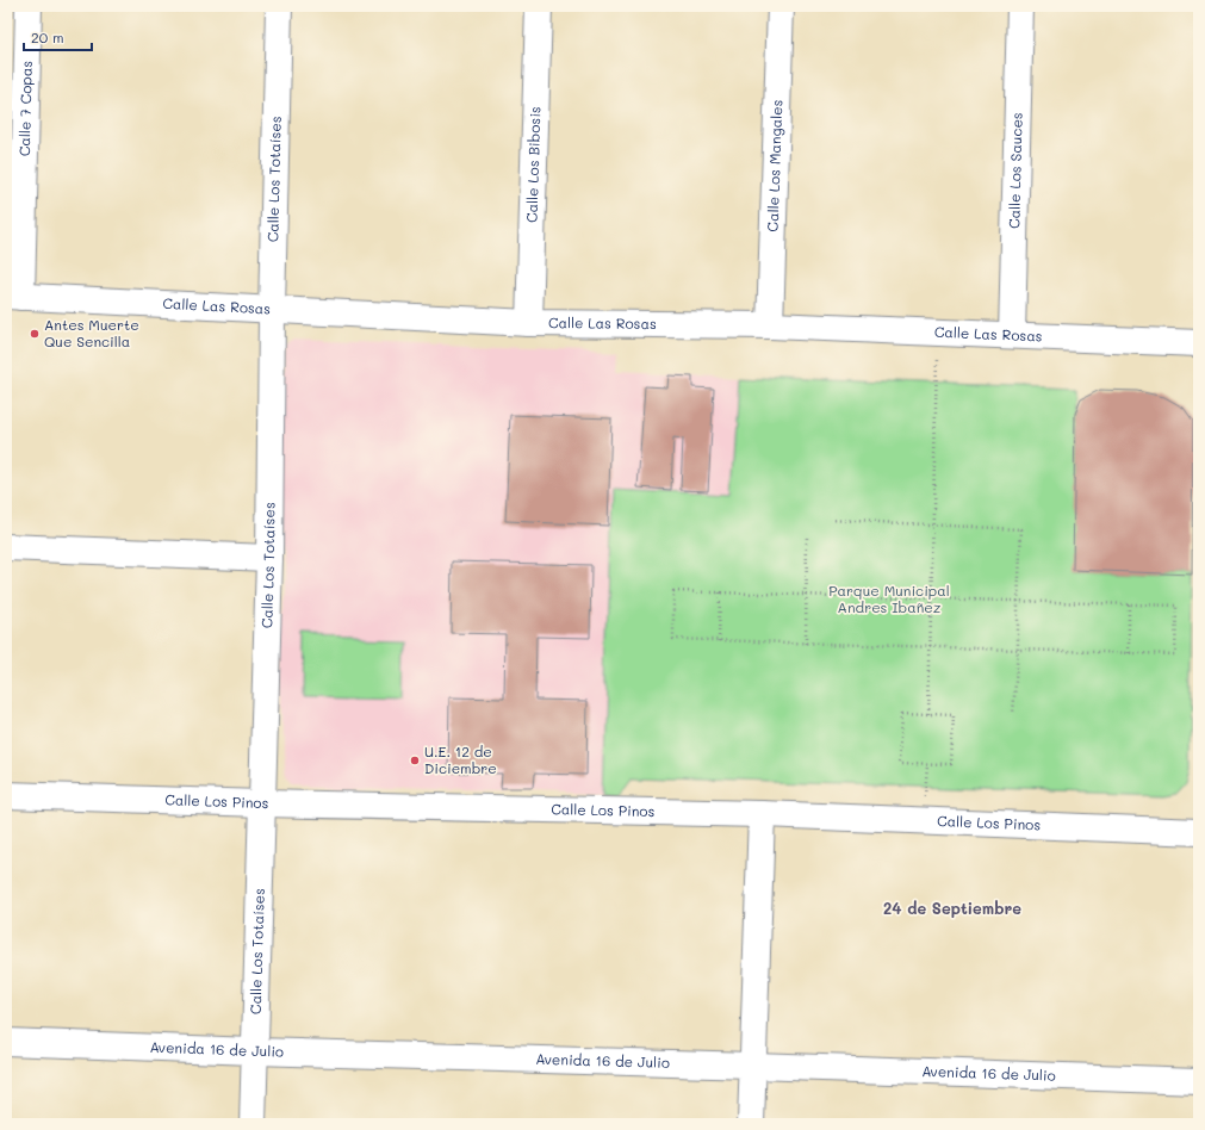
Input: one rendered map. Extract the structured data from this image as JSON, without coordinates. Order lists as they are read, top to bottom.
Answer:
{
  "streets": {
    "street": [
      "Calle 7 Copas",
      "Calle Los Bibosis",
      "Calle Los Mangales",
      "Calle Los Sauces",
      "Calle Los Totaíses",
      "Calle Las Rosas",
      "Calle Los Pinos",
      "Avenida 16 de Julio"
    ]
  },
  "crossings": [
    ["Calle 7 Copas", "Calle Las Rosas"],
    ["Calle Los Bibosis", "Calle Las Rosas"],
    ["Calle Los Mangales", "Calle Las Rosas"],
    ["Calle Los Sauces", "Calle Las Rosas"],
    ["Calle Los Totaíses", "Calle Las Rosas"],
    ["Calle Los Totaíses", "Calle Los Pinos"],
    ["Calle Los Totaíses", "Avenida 16 de Julio"]
  ],
  "districts": ["24 de Septiembre"],
  "parks": ["Parque Municipal Andres Ibañez"],
  "places": ["Antes Muerte Que Sencilla", "U.E. 12 de Diciembre"],
  "scale_bar": "20 m"
}
